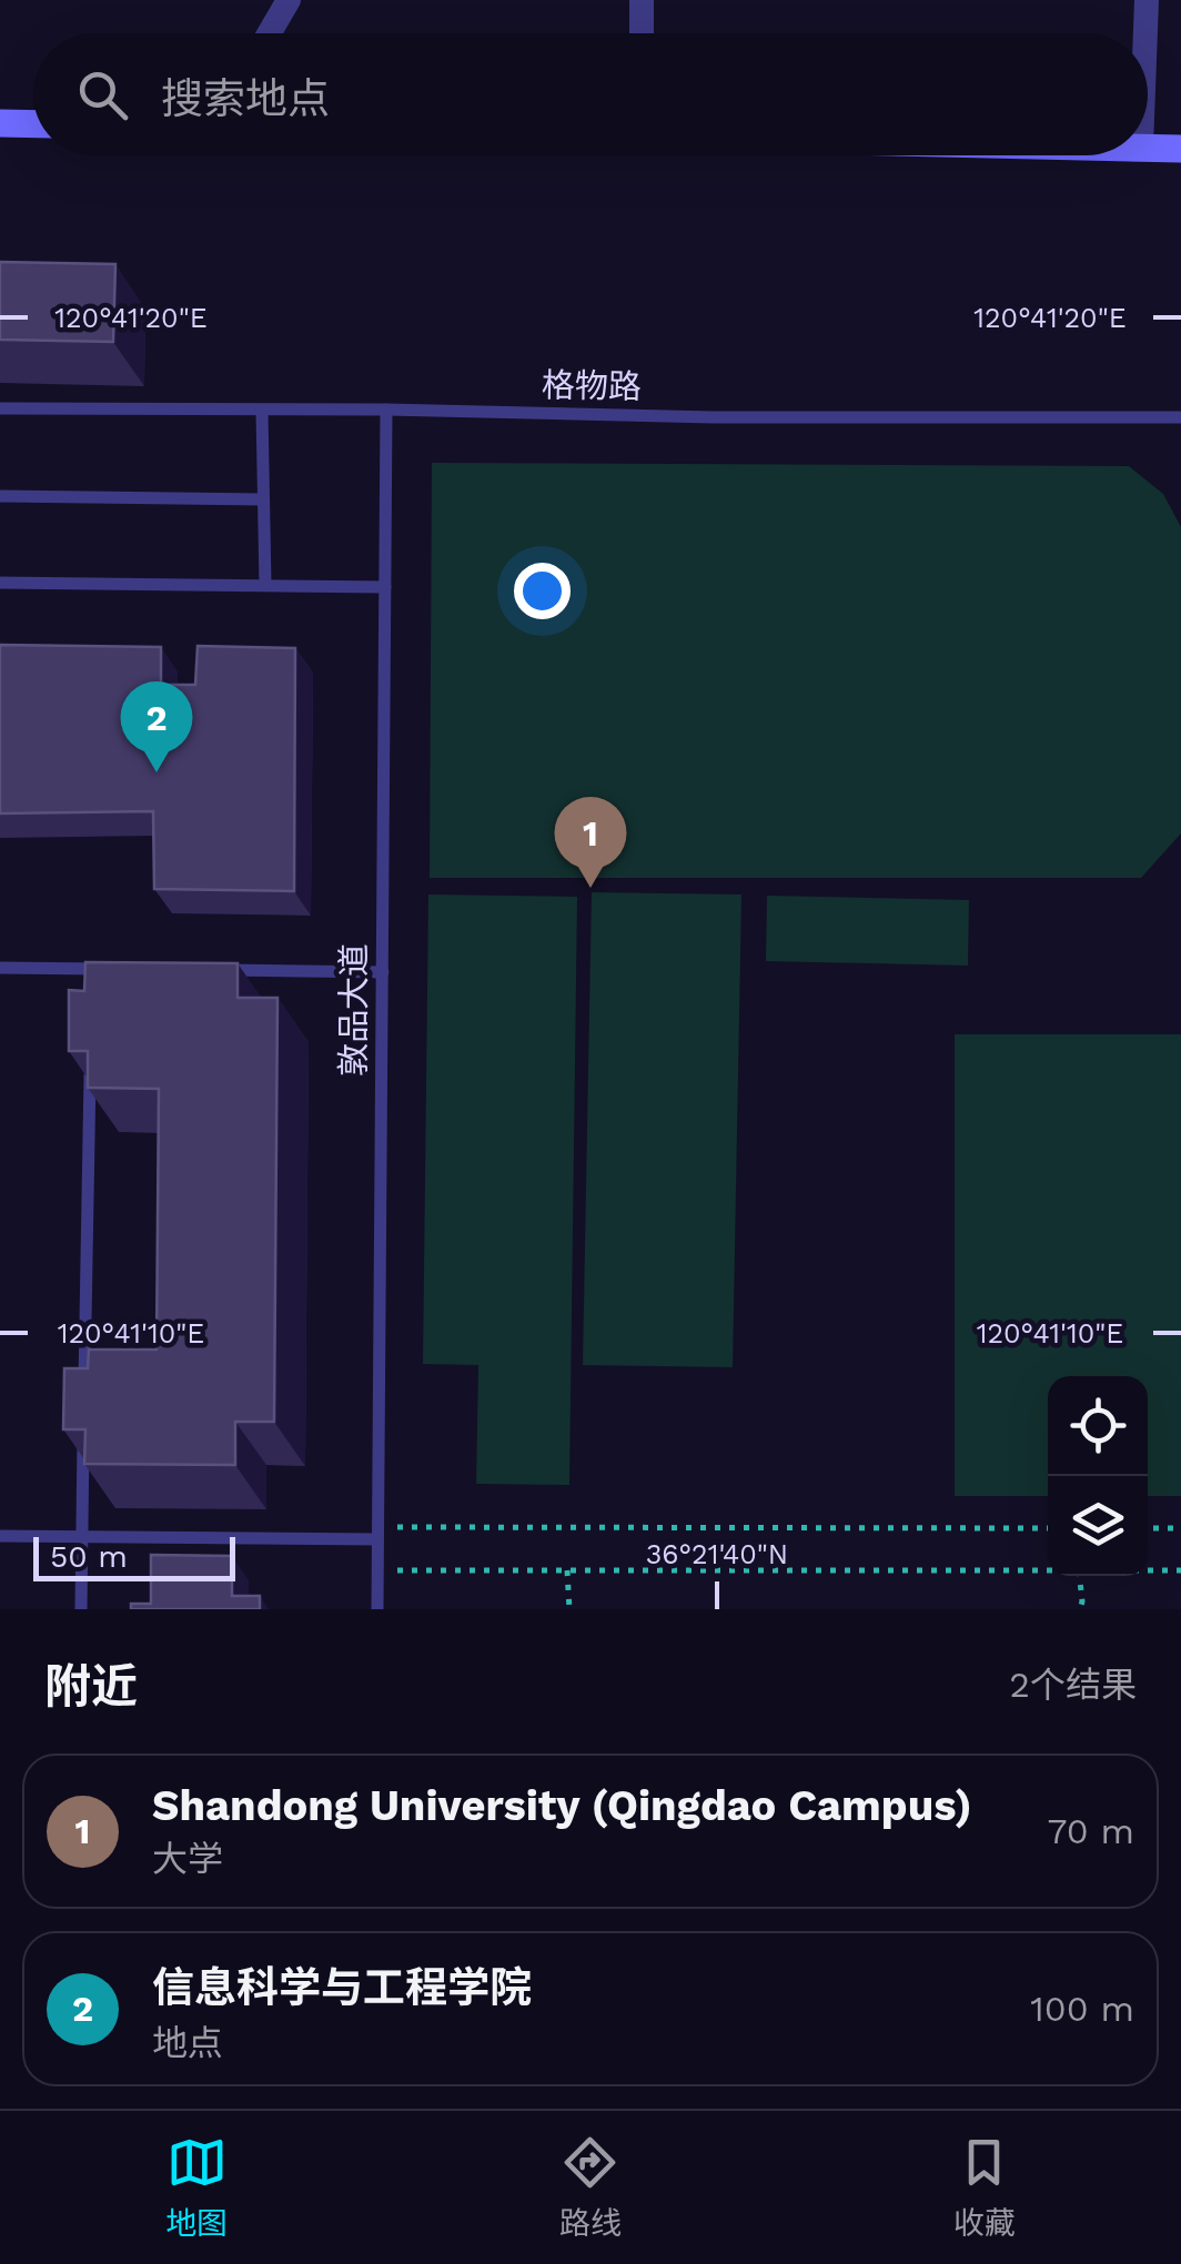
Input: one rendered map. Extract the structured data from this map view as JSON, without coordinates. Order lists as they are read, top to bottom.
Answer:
{
  "streets": {
    "lane": ["格物路", "敦品大道"]
  },
  "crossings": [
    ["格物路", "敦品大道"]
  ],
  "scale_bar": "50 m",
  "page": {
    "search": "搜索地点",
    "pins": ["2", "1"],
    "scale": "50 m",
    "heading": ["附近", "2个结果"],
    "list": [
      {
        "mark": "1",
        "name": "Shandong University (Qingdao Campus)",
        "note": "大学",
        "value": "70 m"
      },
      {
        "mark": "2",
        "name": "信息科学与工程学院",
        "note": "地点",
        "value": "100 m"
      }
    ],
    "nav": ["地图", "路线", "收藏"]
  },
  "coordinates": ["120°41'20\"E", "120°41'10\"E", "36°21'40\"N"]
}
